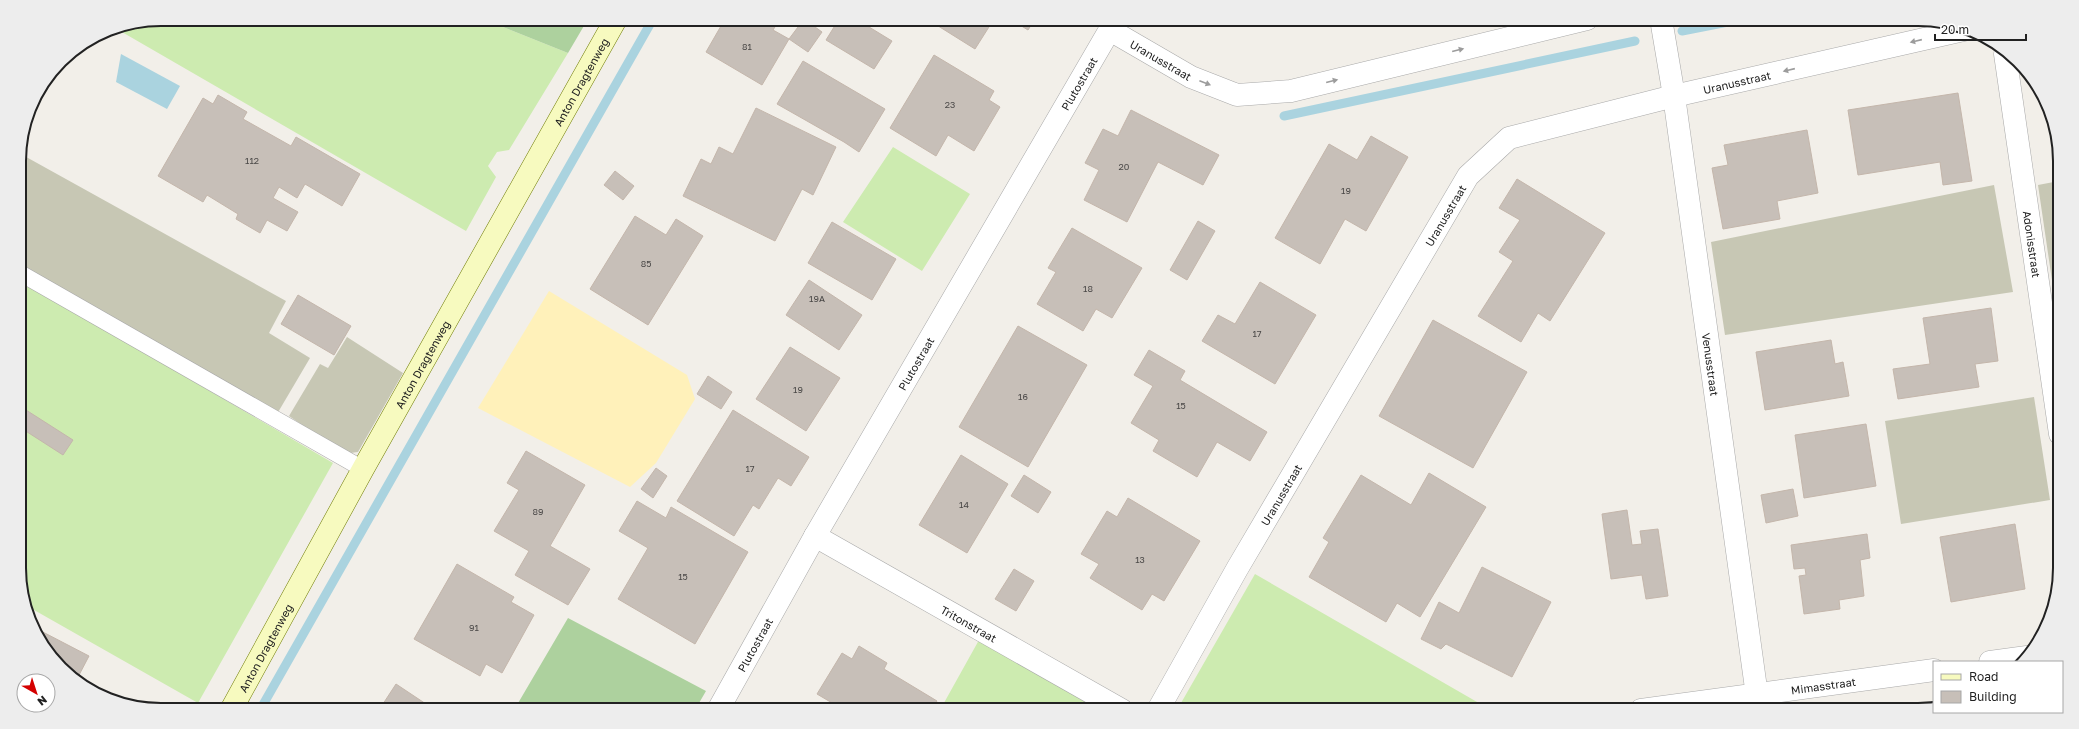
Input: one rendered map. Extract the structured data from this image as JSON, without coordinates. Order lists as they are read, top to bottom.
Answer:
{
  "streets": {
    "main road": ["Anton Dragtenweg"],
    "street": [
      "Uranusstraat",
      "Plutostraat",
      "Adonisstraat",
      "Venusstraat",
      "Tritonstraat",
      "Mimasstraat"
    ]
  },
  "crossings": [
    ["Uranusstraat", "Venusstraat"],
    ["Plutostraat", "Tritonstraat"],
    ["Venusstraat", "Mimasstraat"]
  ],
  "house_numbers": [
    "81",
    "23",
    "112",
    "20",
    "19",
    "85",
    "18",
    "19A",
    "17",
    "19",
    "16",
    "15",
    "17",
    "14",
    "89",
    "13",
    "15",
    "91"
  ],
  "legend": ["Road", "Building"],
  "scale_bar": "20 m",
  "north": "bottom right"
}
